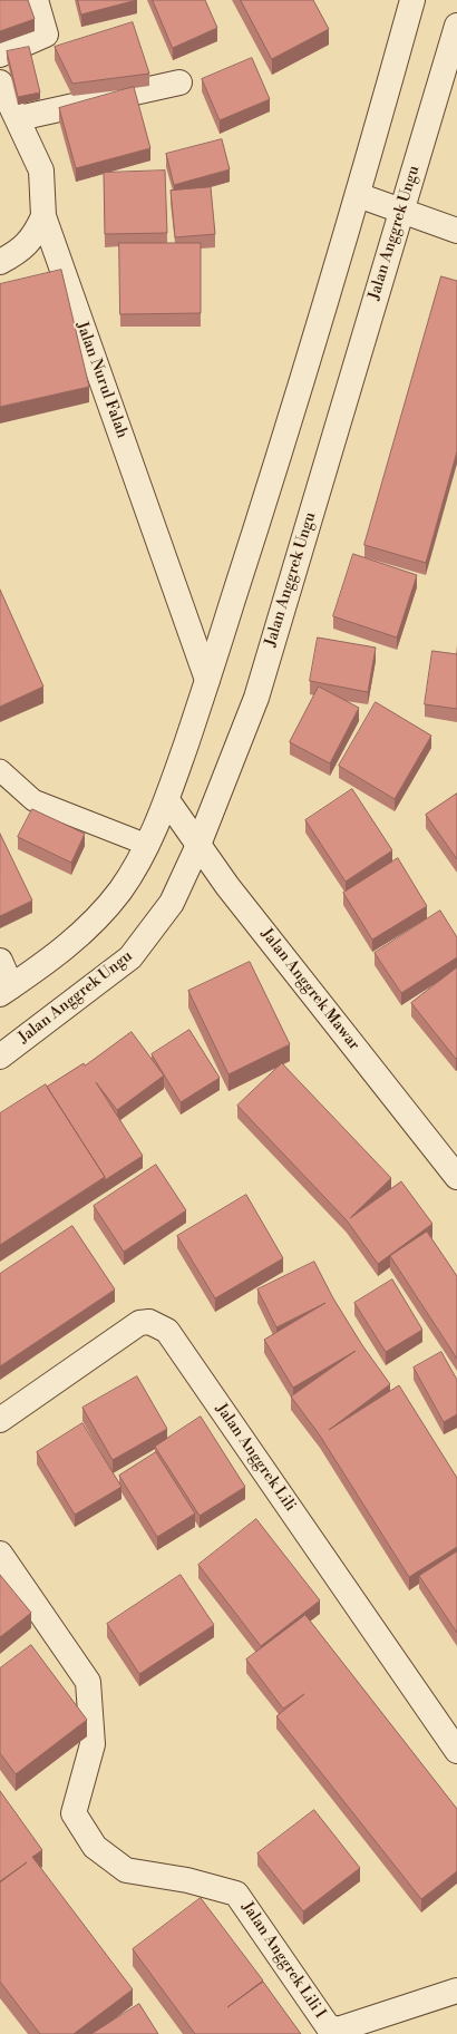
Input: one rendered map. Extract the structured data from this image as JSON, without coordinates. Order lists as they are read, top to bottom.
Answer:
{
  "streets": {
    "street": [
      "Jalan Anggrek Ungu",
      "Jalan Nurul Falah",
      "Jalan Anggrek Mawar",
      "Jalan Anggrek Lili",
      "Jalan Anggrek Lili I"
    ]
  },
  "crossings": [
    ["Jalan Anggrek Ungu", "Jalan Anggrek Mawar"]
  ]
}
